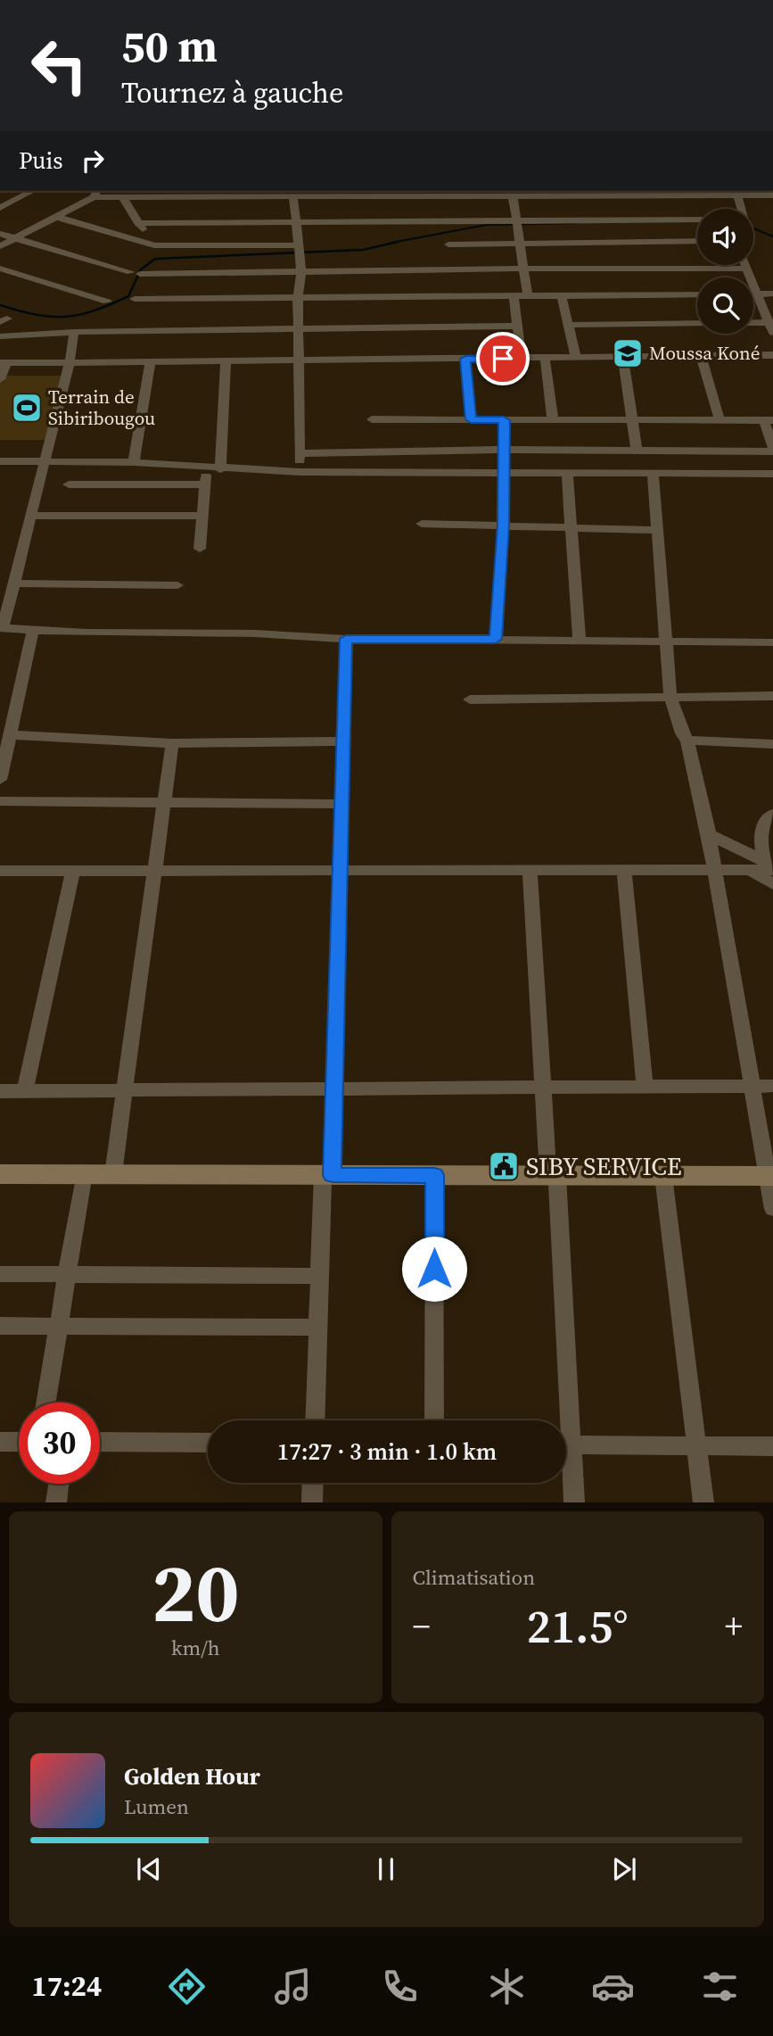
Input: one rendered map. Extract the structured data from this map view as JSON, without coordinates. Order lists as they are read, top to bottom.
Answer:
{
  "places": {
    "school or university": ["Moussa Koné"],
    "sports": ["Terrain de Sibiribougou"],
    "public building": ["SIBY SERVICE"]
  },
  "page": {
    "turn": ["50 m", "Tournez à gauche"],
    "then": "Puis",
    "limit": "30",
    "trip": "17:27 · 3 min · 1.0 km",
    "tile": [
      ["20", "km/h"],
      "Climatisation"
    ],
    "heat": ["−", "21.5°", "+"],
    "song": ["Golden Hour", "Lumen"],
    "tabs": "17:24"
  }
}
